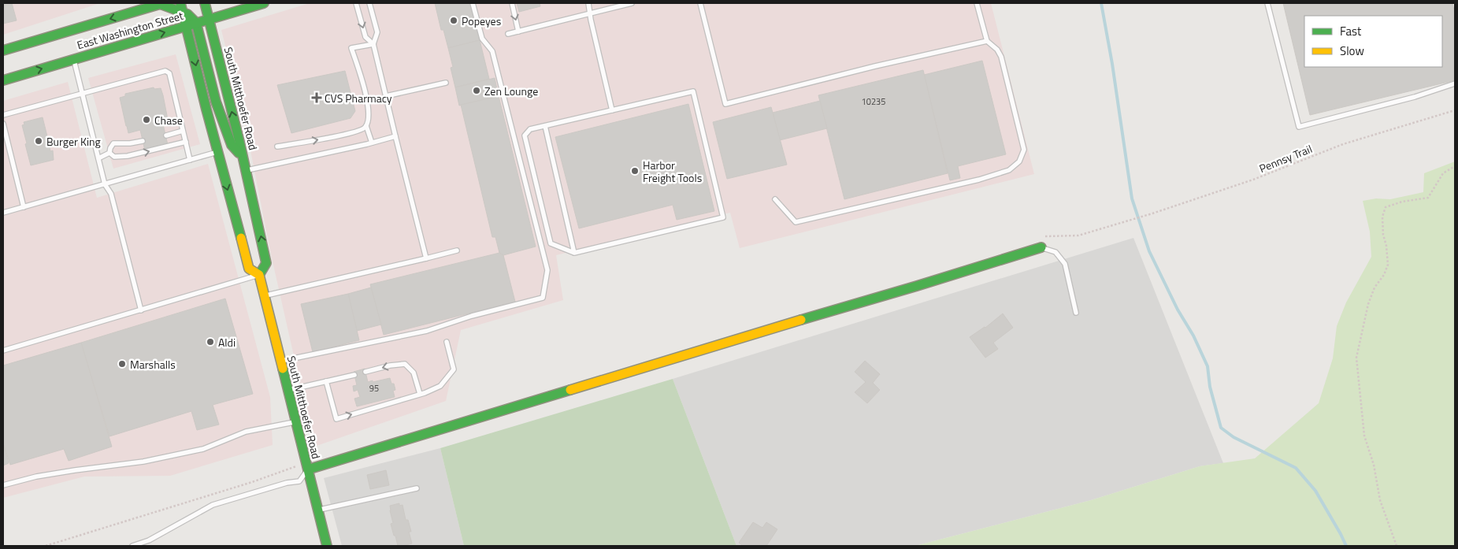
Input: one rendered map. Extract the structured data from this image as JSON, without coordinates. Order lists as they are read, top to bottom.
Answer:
{
  "streets": {
    "main road": ["East Washington Street", "South Mitthoefer Road"],
    "path": ["Pennsy Trail"]
  },
  "crossings": [
    ["East Washington Street", "South Mitthoefer Road"]
  ],
  "places": {
    "other": [
      "Popeyes",
      "Zen Lounge",
      "Chase",
      "Burger King",
      "Harbor Freight Tools",
      "Aldi",
      "Marshalls"
    ],
    "health": ["CVS Pharmacy"]
  },
  "house_numbers": ["10235", "95"],
  "legend": ["Fast", "Slow"]
}
